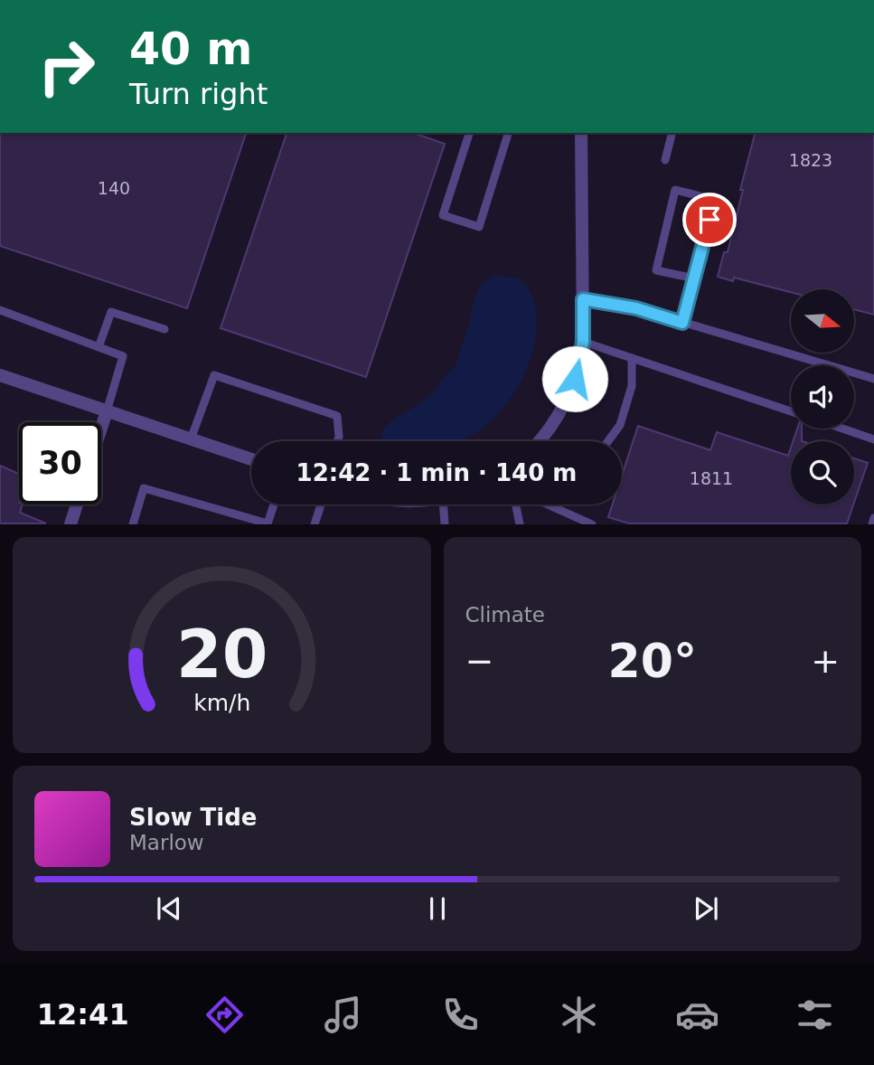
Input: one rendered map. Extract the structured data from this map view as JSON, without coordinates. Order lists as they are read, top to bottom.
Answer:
{
  "house_numbers": ["1823", "140", "1811"],
  "north": "right",
  "page": {
    "turn": ["40 m", "Turn right"],
    "limit": "30",
    "trip": "12:42 · 1 min · 140 m",
    "tile": "Climate",
    "heat": ["−", "20°", "+"],
    "song": ["Slow Tide", "Marlow"],
    "tabs": "12:41",
    "gauge": ["20", "km/h"]
  }
}
